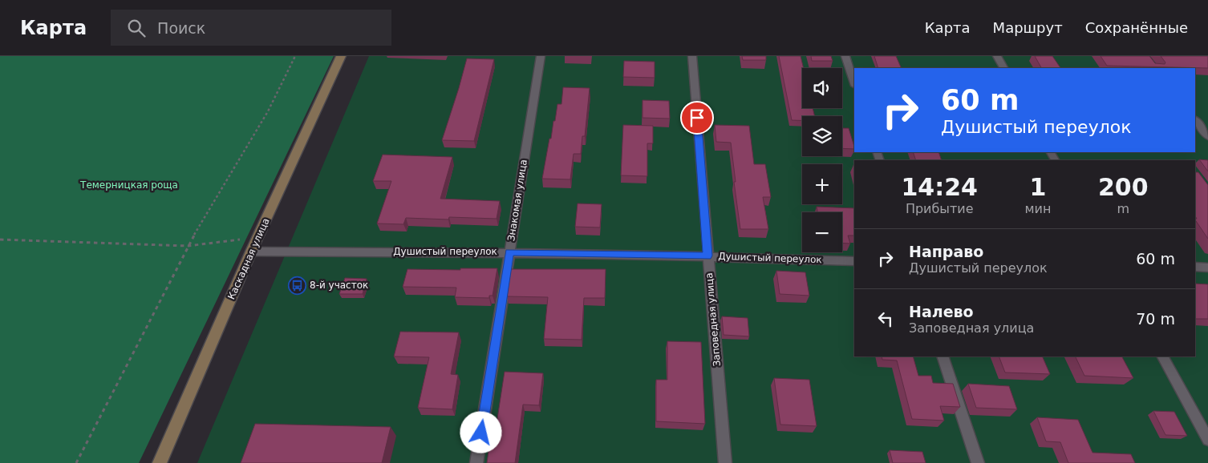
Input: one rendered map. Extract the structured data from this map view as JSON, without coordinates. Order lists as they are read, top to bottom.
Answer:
{
  "streets": {
    "street": ["Каскадная улица"],
    "lane": ["Знакомая улица", "Душистый переулок", "Заповедная улица"]
  },
  "crossings": [
    ["Знакомая улица", "Душистый переулок"],
    ["Душистый переулок", "Каскадная улица"],
    ["Душистый переулок", "Заповедная улица"]
  ],
  "parks": ["Темерницкая роща"],
  "places": {
    "bus stop": ["8-й участок"]
  },
  "page": {
    "header": "Карта",
    "search": "Поиск",
    "nav": ["Карта", "Маршрут", "Сохранённые"],
    "map_buttons": ["+", "−"],
    "turn": ["60 m", "Душистый переулок"],
    "eta": [
      "14:24",
      "Прибытие",
      "1",
      "мин",
      "200",
      "m"
    ],
    "list": [
      {
        "name": "Направо",
        "note": "Душистый переулок",
        "value": "60 m"
      },
      {
        "name": "Налево",
        "note": "Заповедная улица",
        "value": "70 m"
      }
    ]
  }
}
